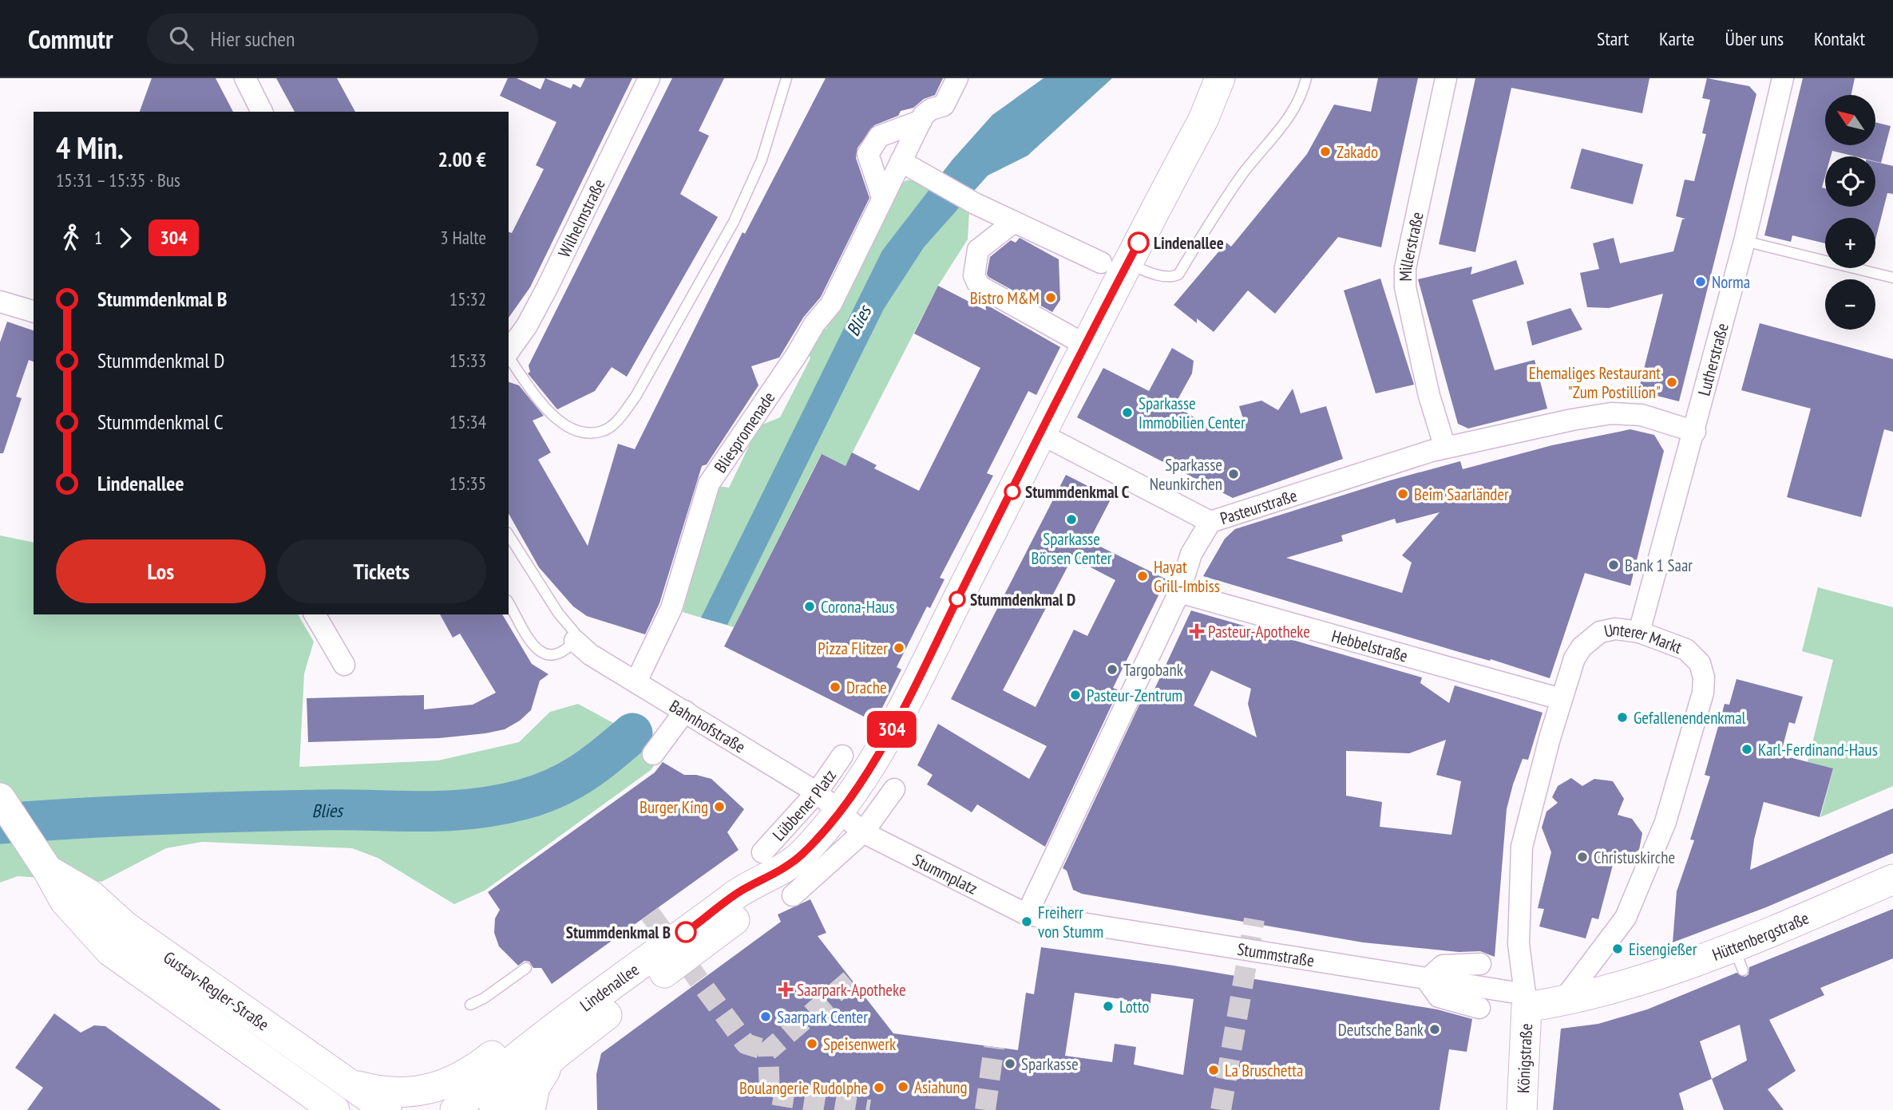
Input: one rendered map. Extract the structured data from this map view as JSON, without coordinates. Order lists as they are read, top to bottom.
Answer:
{
  "streets": {
    "main road": [
      "Hüttenbergstraße",
      "Lindenallee",
      "Gustav-Regler-Straße",
      "Königstraße"
    ],
    "street": [
      "Wilhelmstraße",
      "Millerstraße",
      "Lutherstraße",
      "Bliespromenade",
      "Pasteurstraße",
      "Unterer Markt",
      "Hebbelstraße",
      "Bahnhofstraße",
      "Lübbener Platz",
      "Stummplatz",
      "Stummstraße"
    ]
  },
  "crossings": [
    ["Millerstraße", "Pasteurstraße"],
    ["Lutherstraße", "Pasteurstraße"],
    ["Lutherstraße", "Unterer Markt"],
    ["Bliespromenade", "Bahnhofstraße"],
    ["Pasteurstraße", "Hebbelstraße"],
    ["Pasteurstraße", "Stummplatz"],
    ["Pasteurstraße", "Stummstraße"],
    ["Unterer Markt", "Hebbelstraße"],
    ["Unterer Markt", "Hüttenbergstraße"],
    ["Unterer Markt", "Stummstraße"],
    ["Unterer Markt", "Königstraße"],
    ["Bahnhofstraße", "Lübbener Platz"],
    ["Bahnhofstraße", "Stummplatz"],
    ["Bahnhofstraße", "Lindenallee"],
    ["Lübbener Platz", "Lindenallee"],
    ["Stummplatz", "Stummstraße"],
    ["Stummplatz", "Lindenallee"],
    ["Hüttenbergstraße", "Stummstraße"],
    ["Hüttenbergstraße", "Königstraße"],
    ["Stummstraße", "Königstraße"]
  ],
  "water": ["Blies"],
  "places": {
    "other": [
      "Zakado",
      "Lindenallee",
      "Norma",
      "Bistro M&M",
      "Ehemaliges Restaurant \"Zum Postillion\"",
      "Sparkasse Immobilien Center",
      "Sparkasse Neunkirchen",
      "Stummdenkmal C",
      "Beim Saarländer",
      "Sparkasse Börsen Center",
      "Bank 1 Saar",
      "Hayat Grill-Imbiss",
      "Stummdenkmal D",
      "Corona-Haus",
      "Pizza Flitzer",
      "Targobank",
      "Drache",
      "Pasteur-Zentrum",
      "Gefallenendenkmal",
      "Karl-Ferdinand-Haus",
      "Burger King",
      "Christuskirche",
      "Freiherr von Stumm",
      "Stummdenkmal B",
      "Eisengießer",
      "Lotto",
      "Saarpark Center",
      "Deutsche Bank",
      "Speisenwerk",
      "Sparkasse",
      "La Bruschetta",
      "Asiahung",
      "Boulangerie Rudolphe"
    ],
    "health": ["Pasteur-Apotheke", "Saarpark-Apotheke"]
  },
  "lines": ["bus line 304"],
  "north": "top left",
  "page": {
    "header": "Commutr",
    "search": "Hier suchen",
    "nav": [
      "Start",
      "Karte",
      "Über uns",
      "Kontakt"
    ],
    "on_map": "304",
    "map_buttons": ["+", "−"],
    "heading": ["4 Min.", "15:31 – 15:35 · Bus", "2.00 €"],
    "legs": ["1", "304", "3 Halte"],
    "list": [
      {
        "name": "Stummdenkmal B",
        "value": "15:32"
      },
      {
        "name": "Stummdenkmal D",
        "value": "15:33"
      },
      {
        "name": "Stummdenkmal C",
        "value": "15:34"
      },
      {
        "name": "Lindenallee",
        "value": "15:35"
      }
    ],
    "buttons": ["Los", "Tickets"]
  }
}
